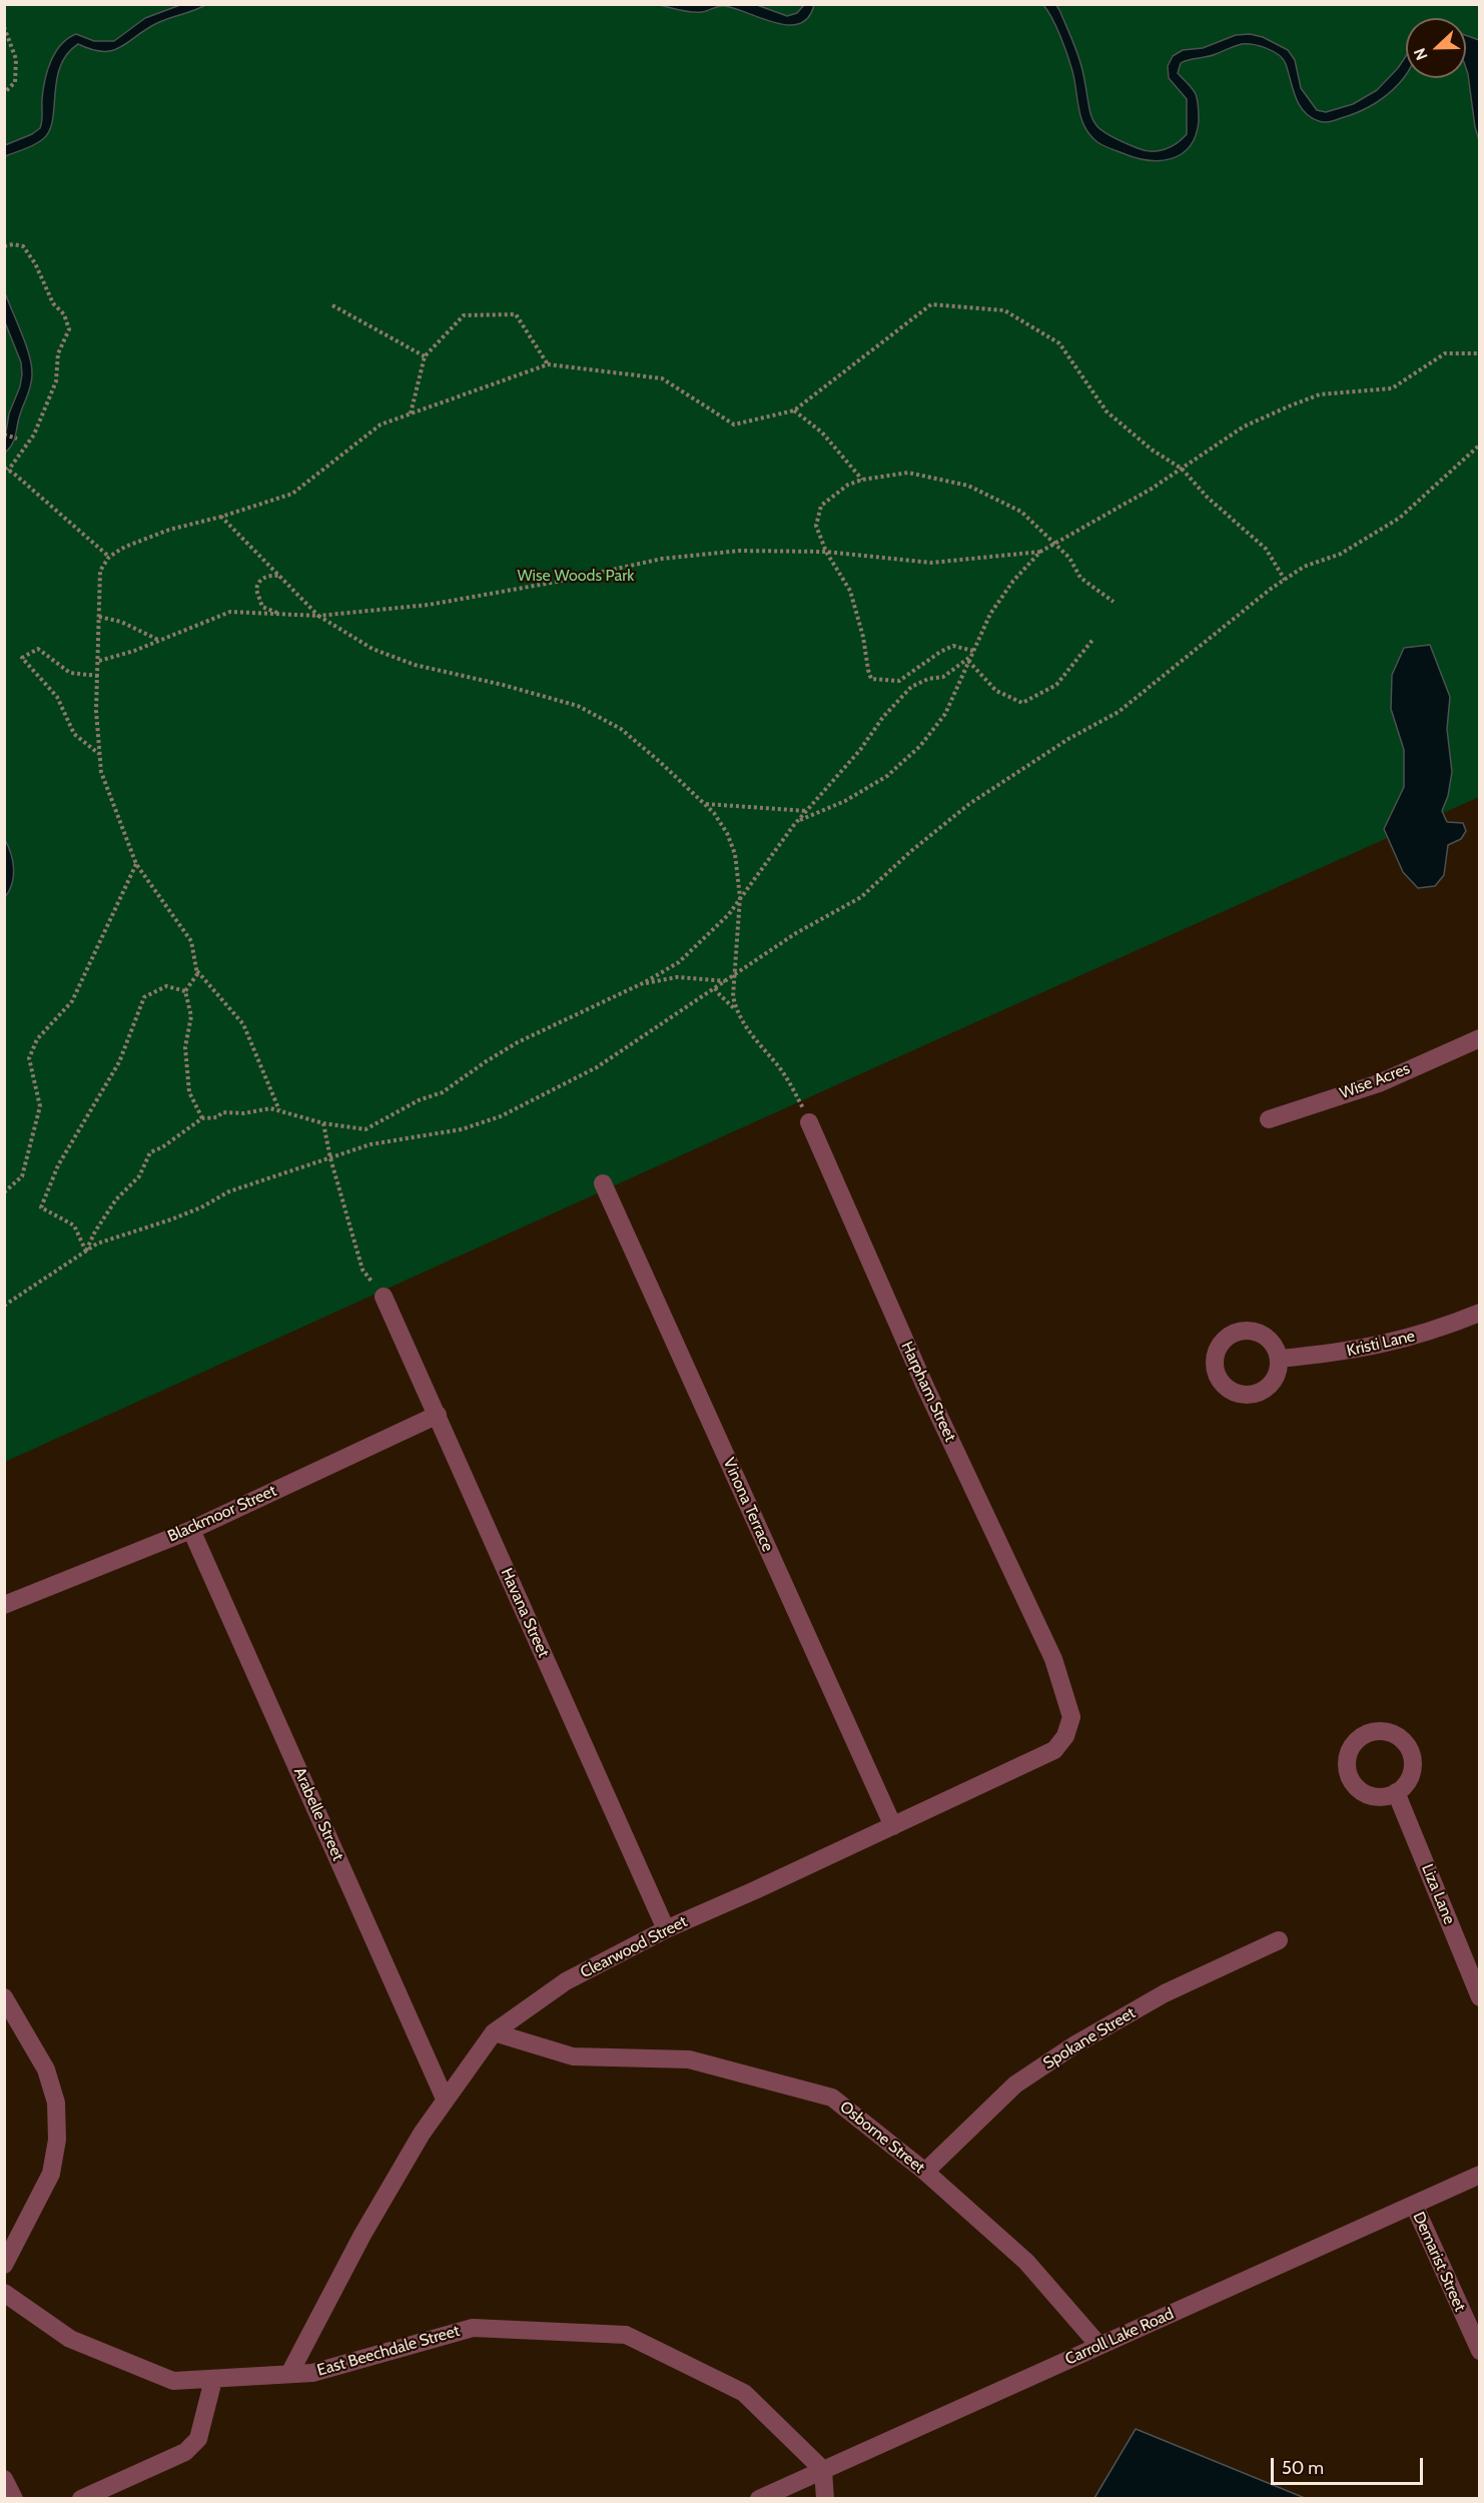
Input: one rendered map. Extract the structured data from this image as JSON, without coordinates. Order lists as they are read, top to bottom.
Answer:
{
  "streets": {
    "street": [
      "Wise Acres",
      "Kristi Lane",
      "Harpham Street",
      "Vinona Terrace",
      "Blackmoor Street",
      "Havana Street",
      "Arabelle Street",
      "Liza Lane",
      "Clearwood Street",
      "Spokane Street",
      "Osborne Street",
      "Demarist Street",
      "Carroll Lake Road",
      "East Beechdale Street"
    ]
  },
  "crossings": [
    ["Harpham Street", "Clearwood Street"],
    ["Vinona Terrace", "Clearwood Street"],
    ["Blackmoor Street", "Havana Street"],
    ["Blackmoor Street", "Arabelle Street"],
    ["Havana Street", "Clearwood Street"],
    ["Arabelle Street", "Clearwood Street"],
    ["Clearwood Street", "Osborne Street"],
    ["Clearwood Street", "East Beechdale Street"],
    ["Spokane Street", "Osborne Street"],
    ["Osborne Street", "Carroll Lake Road"],
    ["Demarist Street", "Carroll Lake Road"],
    ["Carroll Lake Road", "East Beechdale Street"]
  ],
  "parks": ["Wise Woods Park"],
  "scale_bar": "50 m",
  "north": "left"
}
